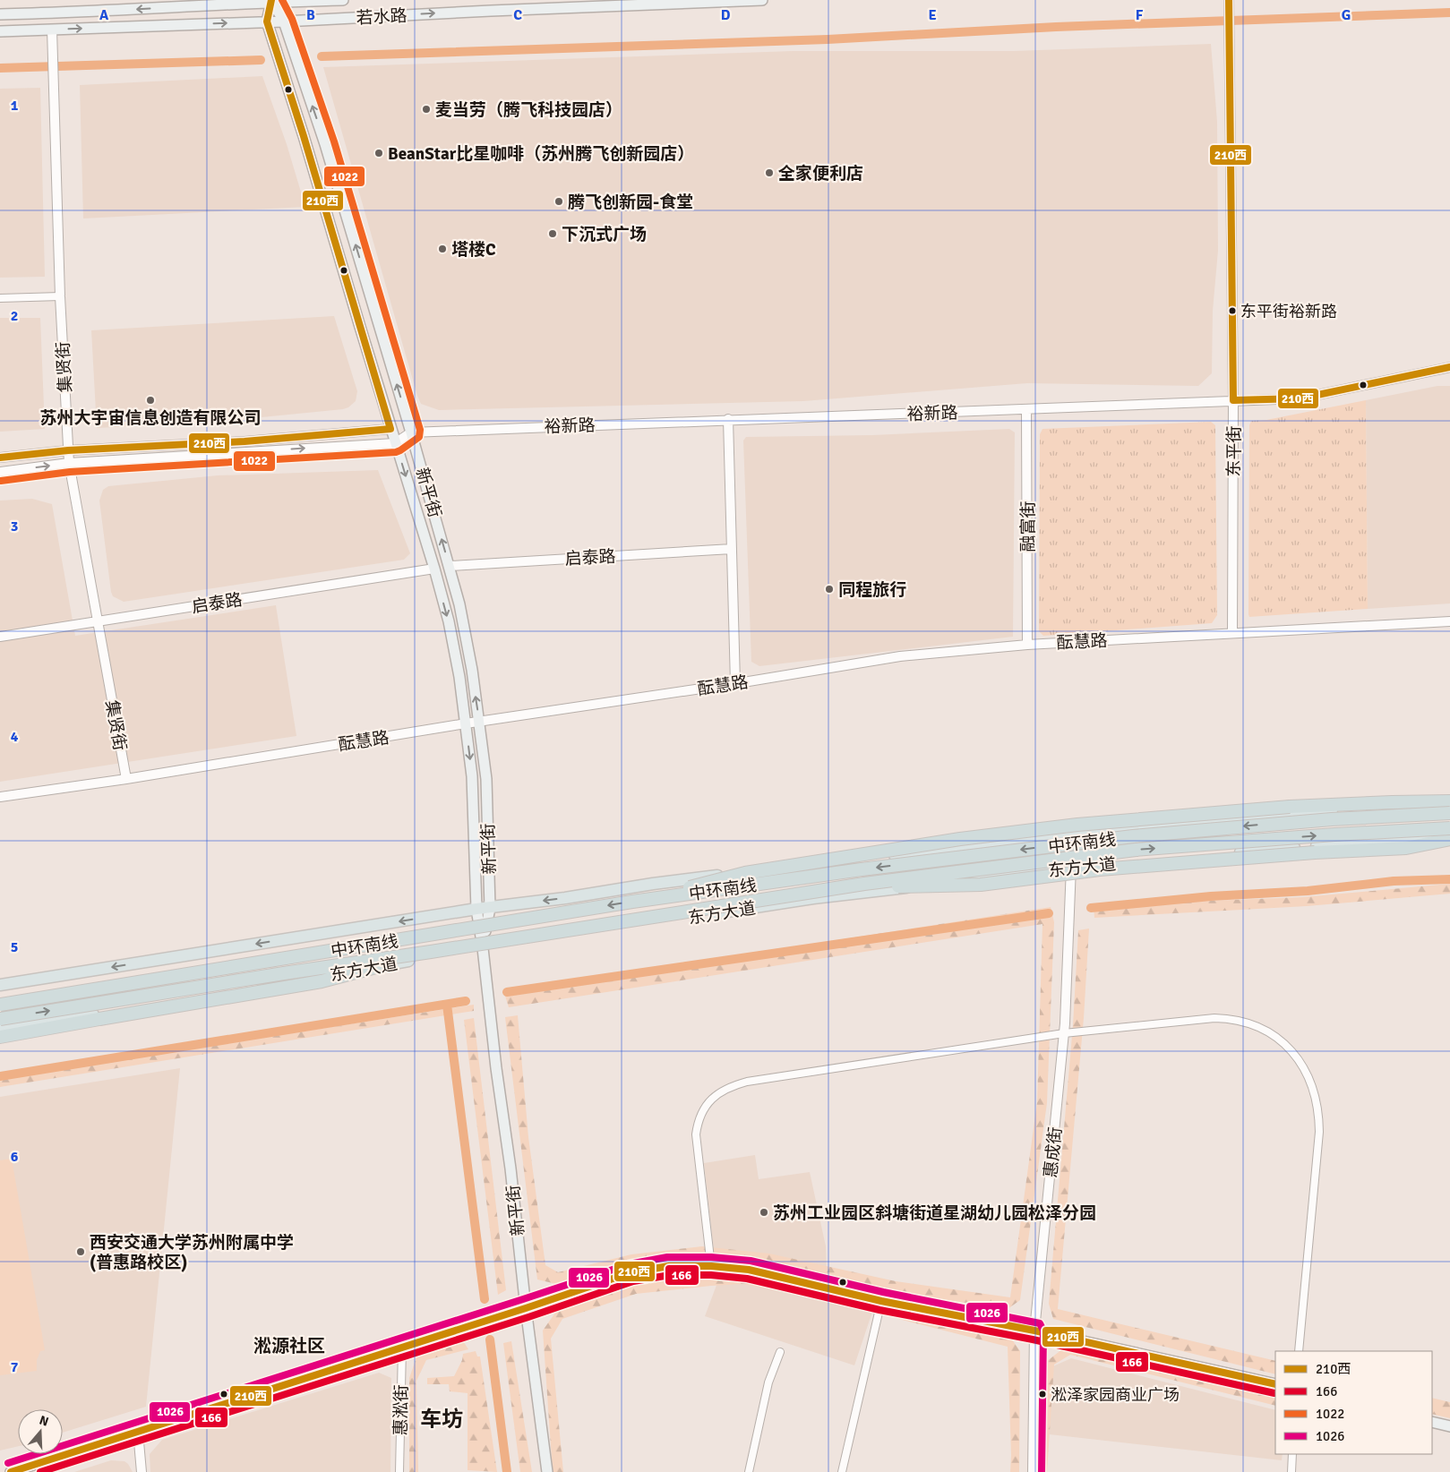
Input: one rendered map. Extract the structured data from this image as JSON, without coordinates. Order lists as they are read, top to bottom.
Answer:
{
  "streets": {
    "highway": ["中环南线"],
    "main road": [
      "若水路",
      "裕新路",
      "新平街",
      "东方大道"
    ],
    "street": [
      "集贤街",
      "东平街",
      "融富街",
      "启泰路",
      "酝慧路",
      "惠成街",
      "惠淞街"
    ]
  },
  "crossings": [
    ["若水路", "集贤街"],
    ["若水路", "新平街"],
    ["集贤街", "裕新路"],
    ["集贤街", "启泰路"],
    ["集贤街", "酝慧路"],
    ["裕新路", "东平街"],
    ["裕新路", "新平街"],
    ["裕新路", "融富街"],
    ["东平街", "酝慧路"],
    ["新平街", "启泰路"],
    ["新平街", "酝慧路"],
    ["新平街", "东方大道"],
    ["融富街", "酝慧路"],
    ["东方大道", "惠成街"]
  ],
  "districts": ["淞源社区", "车坊"],
  "places": [
    "麦当劳（腾飞科技园店）",
    "BeanStar比星咖啡（苏州腾飞创新园店）",
    "全家便利店",
    "腾飞创新园-食堂",
    "下沉式广场",
    "塔楼C",
    "东平街裕新路",
    "苏州大宇宙信息创造有限公司",
    "同程旅行",
    "苏州工业园区斜塘街道星湖幼儿园松泽分园",
    "西安交通大学苏州附属中学 (普惠路校区)",
    "淞泽家园商业广场"
  ],
  "lines": [
    "transit line 210西",
    "transit line 1022",
    "transit line 1026",
    "transit line 166"
  ],
  "legend": [
    "210西",
    "166",
    "1022",
    "1026"
  ],
  "north": "top",
  "grid": {
    "columns": [
      "A",
      "B",
      "C",
      "D",
      "E",
      "F",
      "G"
    ],
    "rows": [
      "1",
      "2",
      "3",
      "4",
      "5",
      "6",
      "7"
    ]
  }
}
